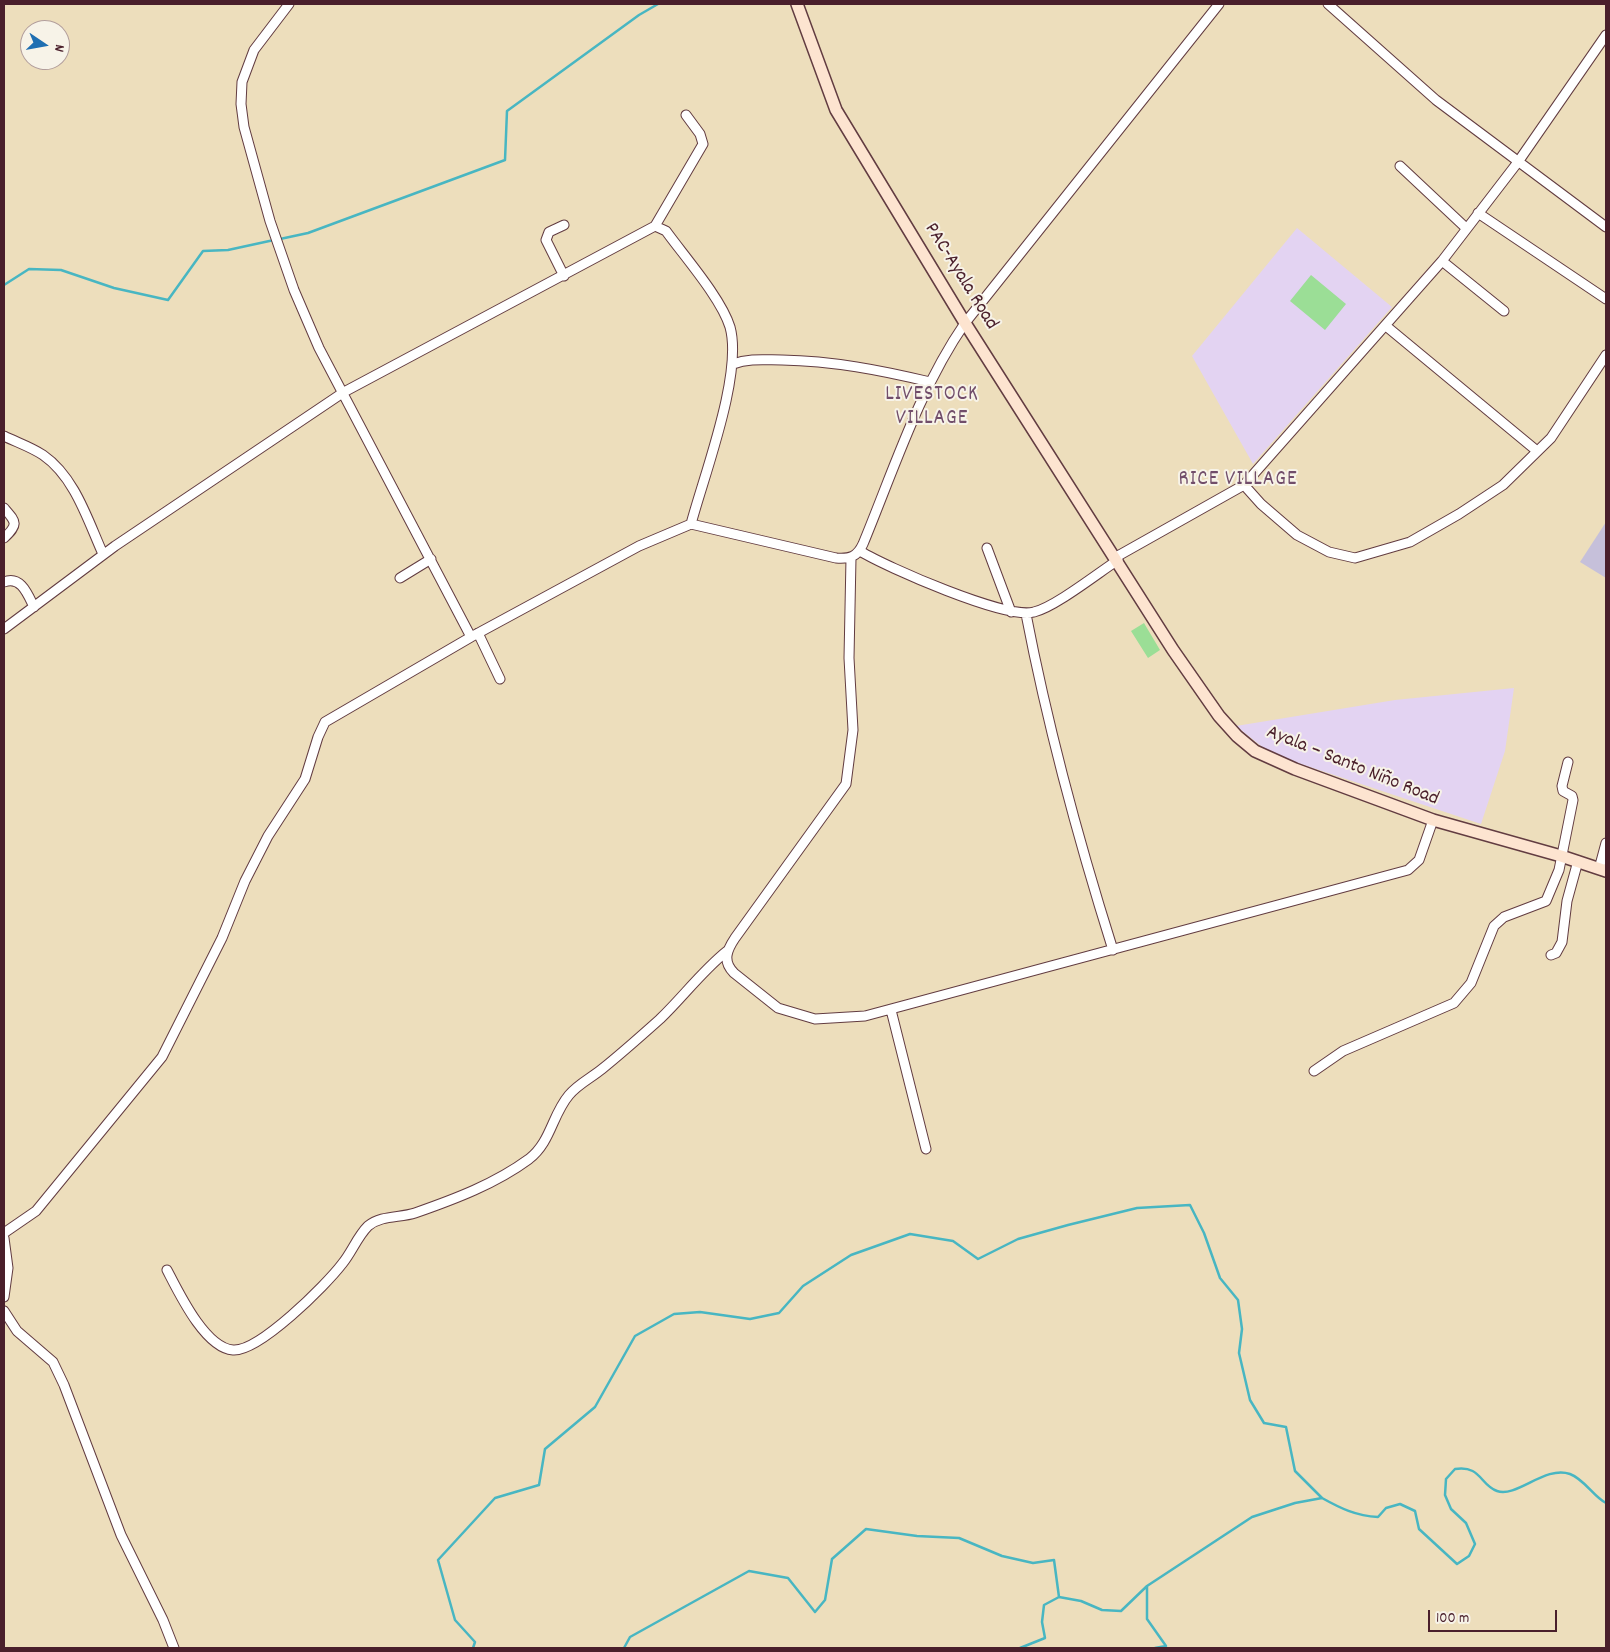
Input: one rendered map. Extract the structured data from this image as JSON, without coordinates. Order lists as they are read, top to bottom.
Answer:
{
  "streets": {
    "street": ["PAC-Ayala Road", "Ayala – Santo Niño Road"]
  },
  "crossings": [
    ["PAC-Ayala Road", "Ayala – Santo Niño Road"]
  ],
  "districts": ["LIVESTOCK VILLAGE", "RICE VILLAGE"],
  "scale_bar": "100 m",
  "north": "right"
}
